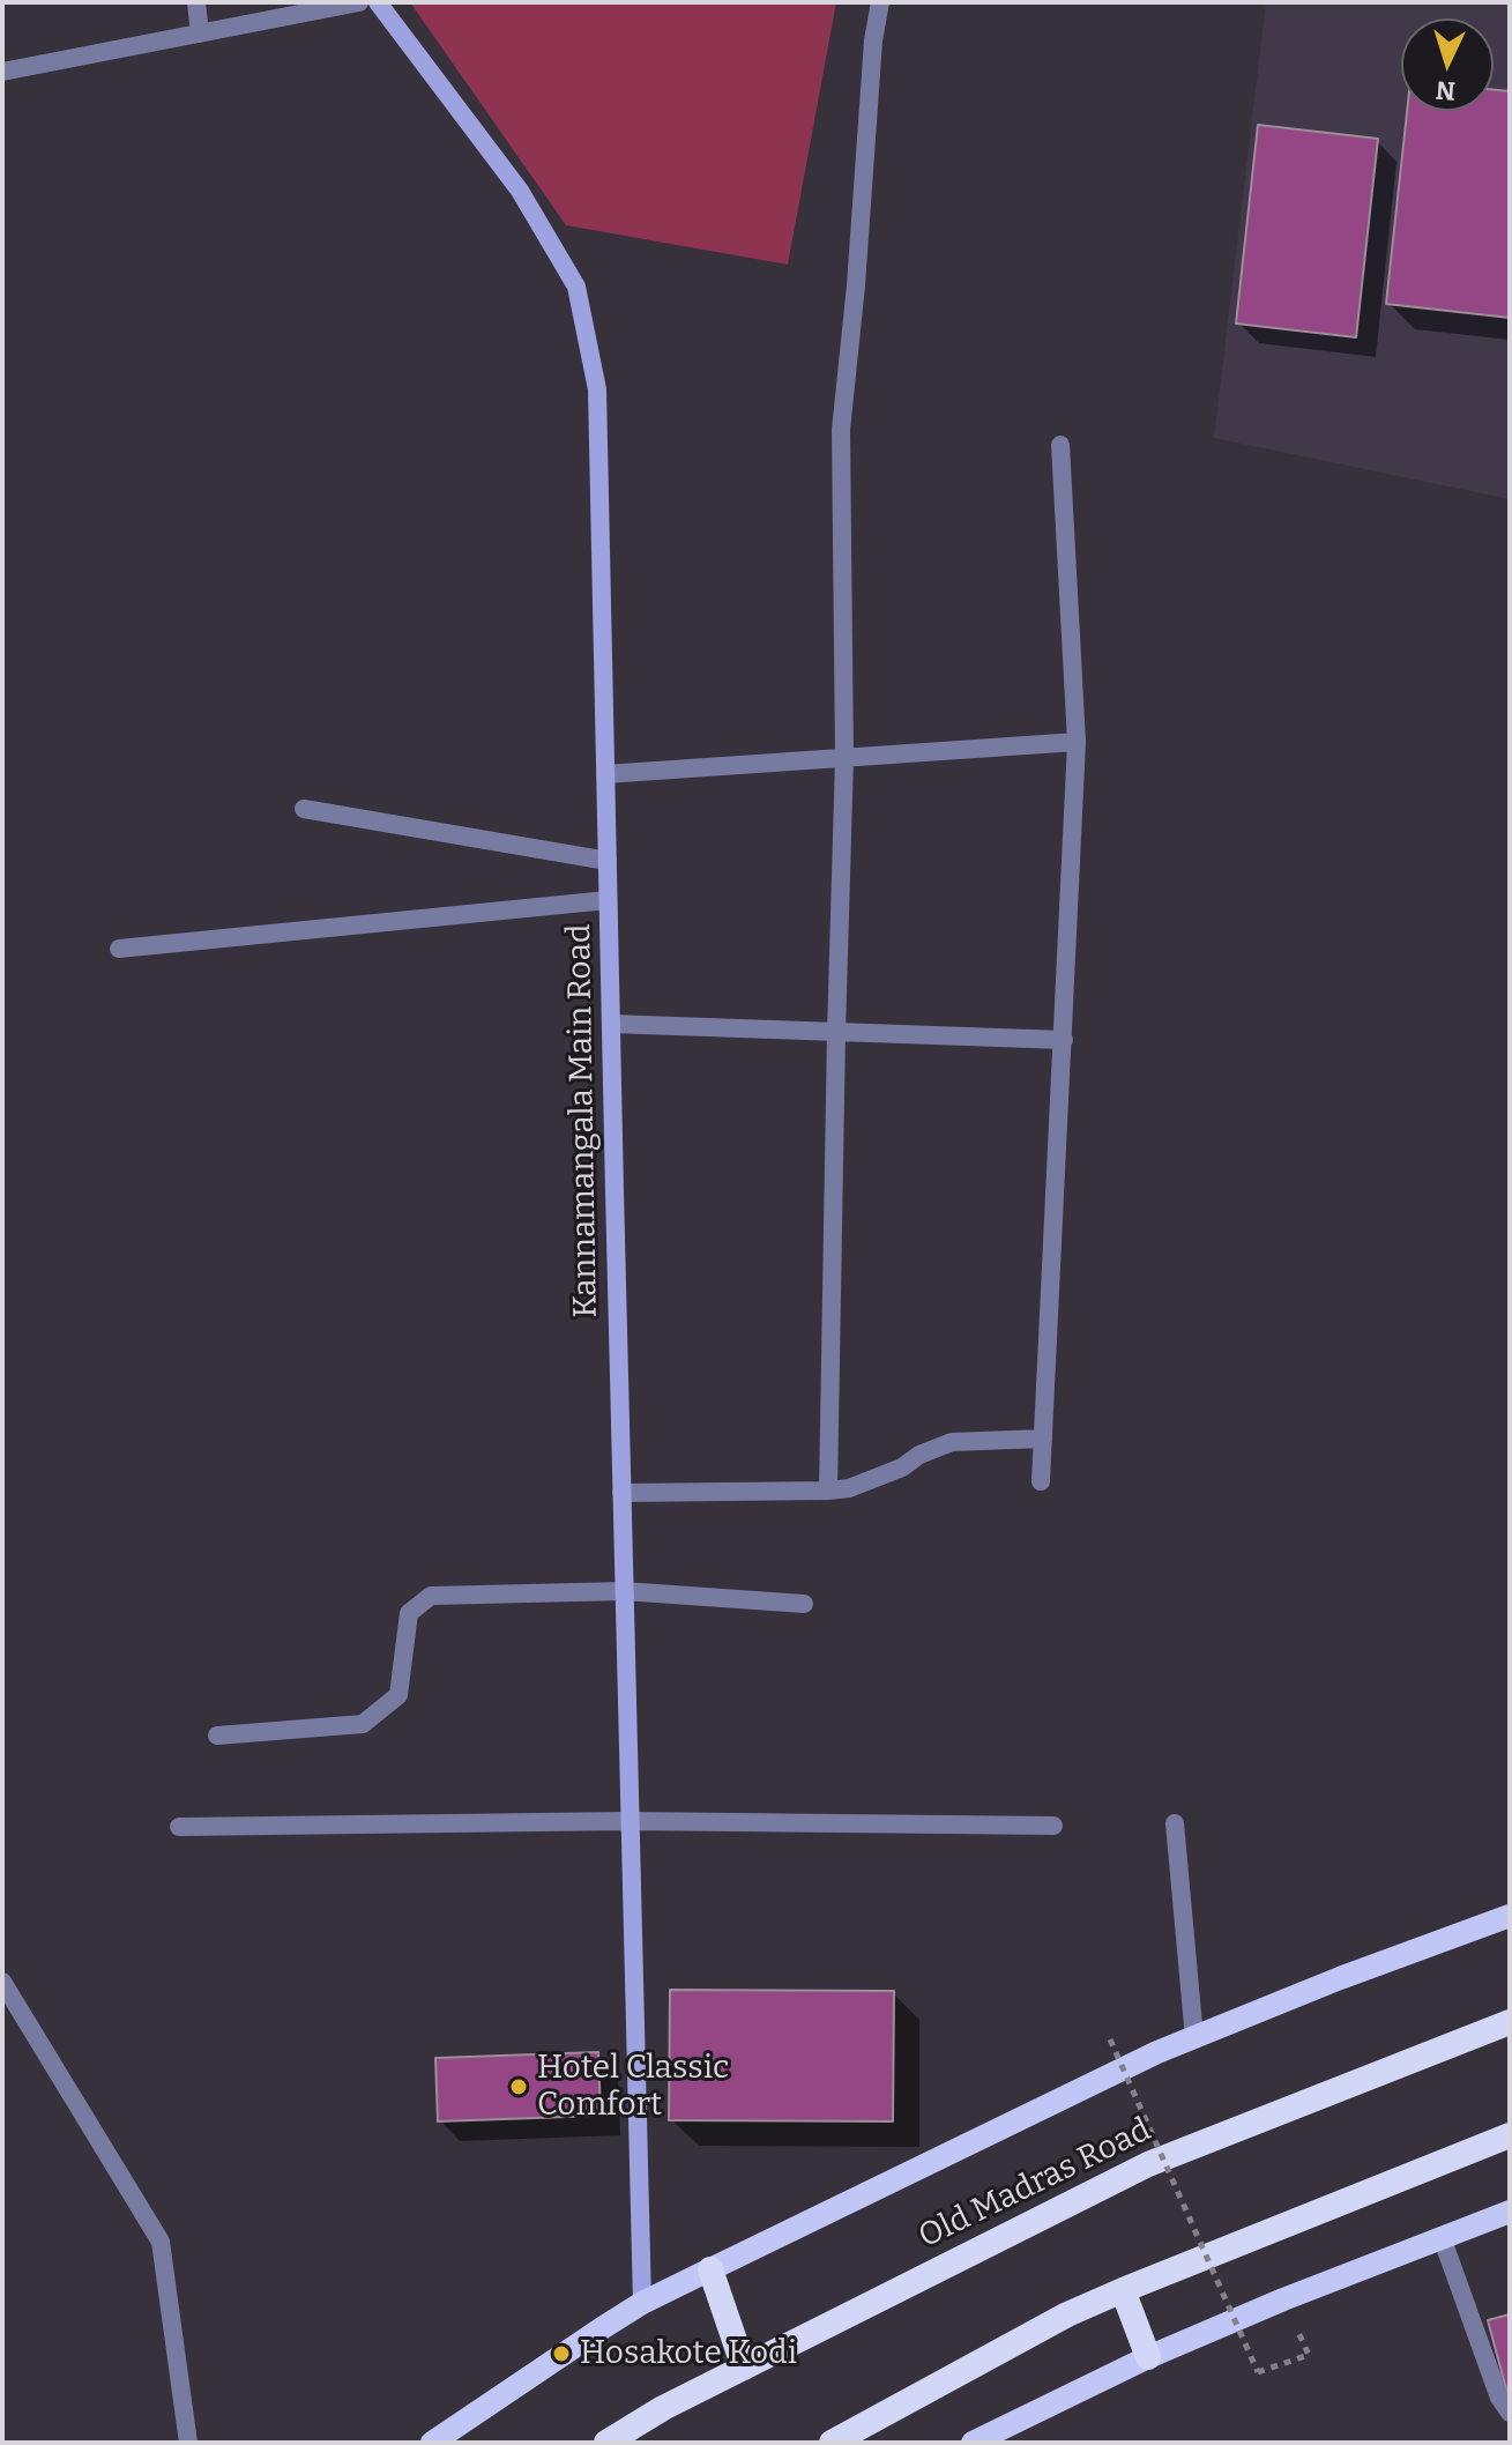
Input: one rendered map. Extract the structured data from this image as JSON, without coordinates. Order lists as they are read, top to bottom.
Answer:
{
  "streets": {
    "highway": ["Old Madras Road"],
    "main road": ["Kannamangala Main Road"]
  },
  "places": ["Hotel Classic Comfort", "Hosakote Kodi"],
  "north": "bottom"
}
